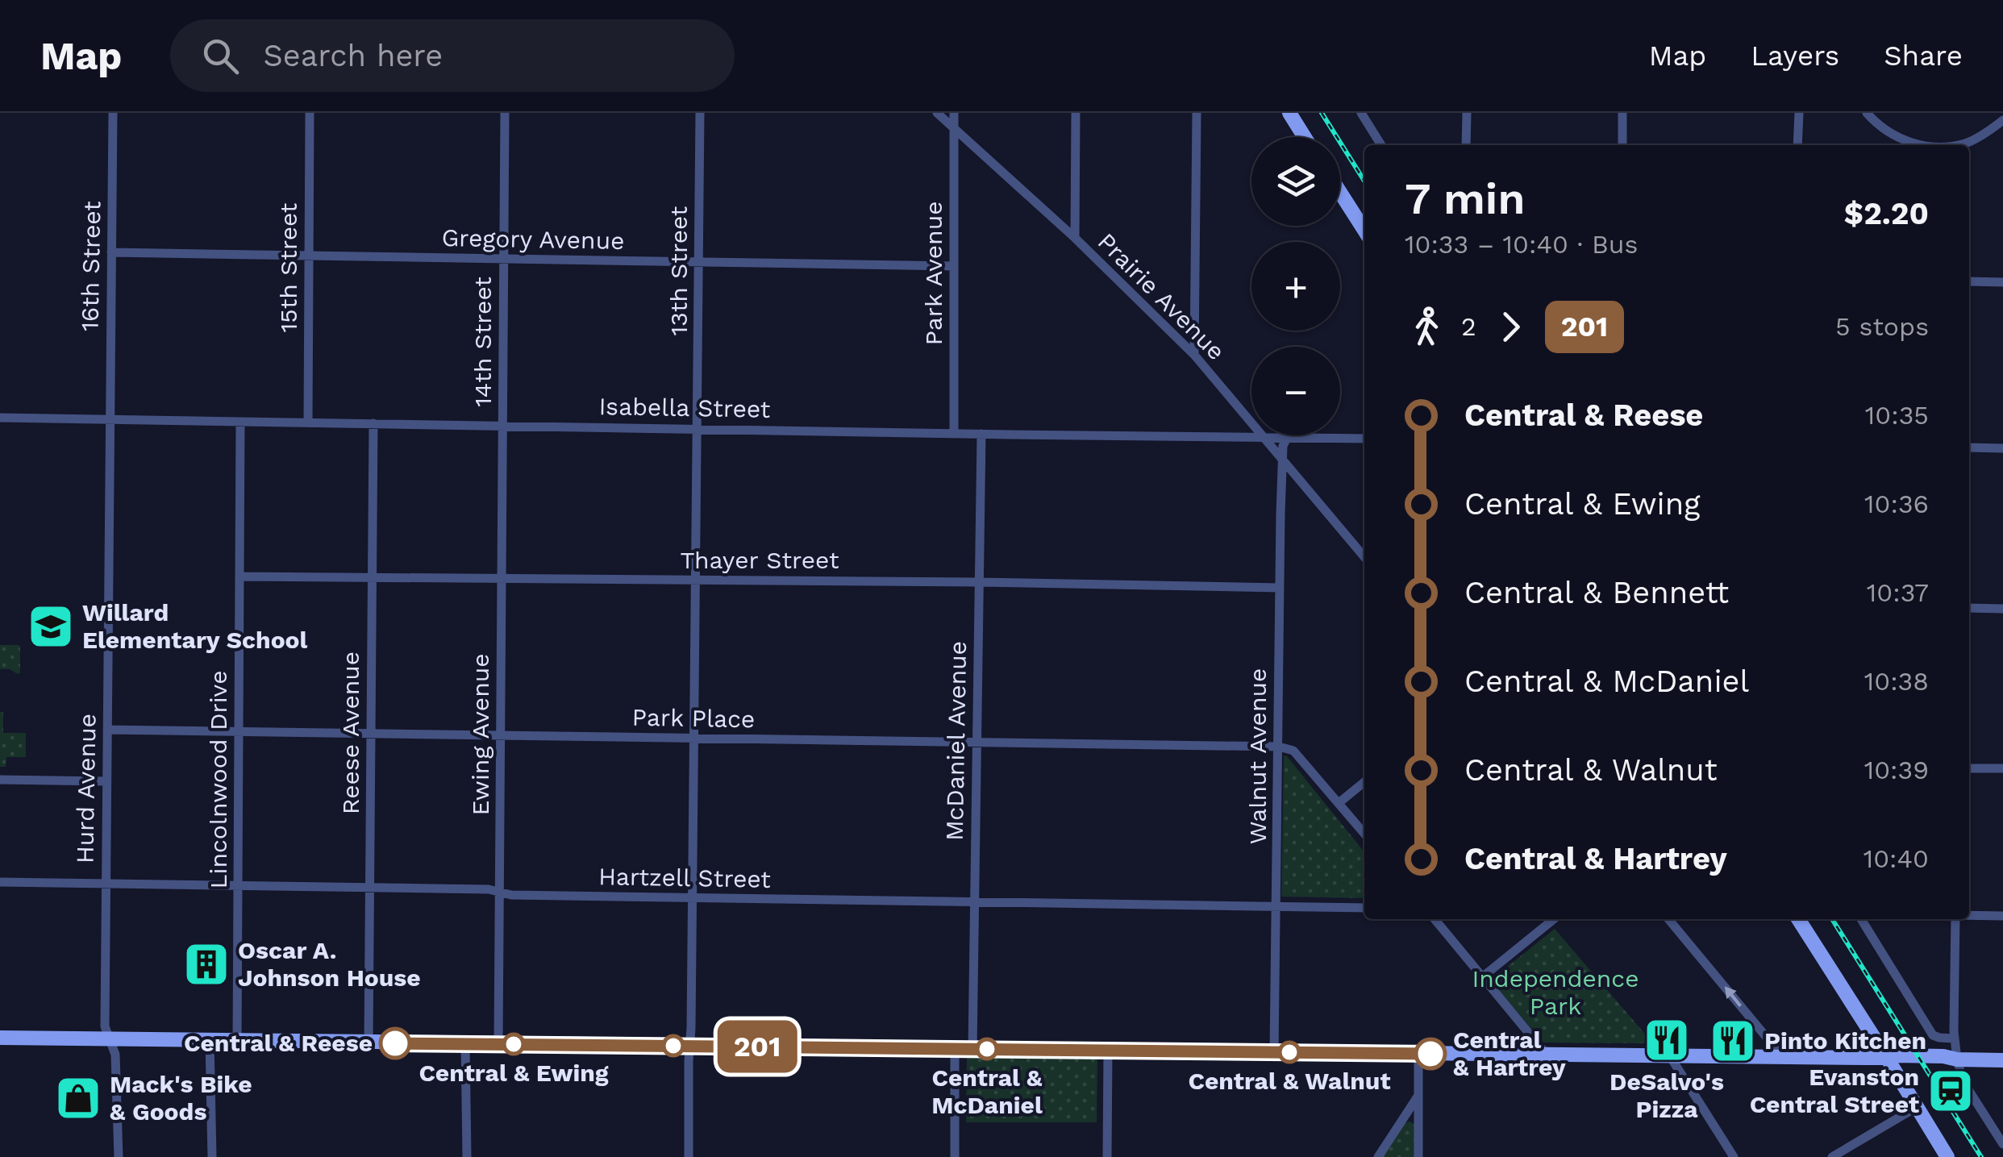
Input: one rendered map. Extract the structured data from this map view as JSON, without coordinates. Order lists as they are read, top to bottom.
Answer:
{
  "streets": {
    "street": [
      "Gregory Avenue",
      "16th Street",
      "15th Street",
      "13th Street",
      "Park Avenue",
      "Prairie Avenue",
      "14th Street",
      "Isabella Street",
      "Thayer Street",
      "Park Place",
      "Reese Avenue",
      "Ewing Avenue",
      "McDaniel Avenue",
      "Walnut Avenue",
      "Lincolnwood Drive",
      "Hurd Avenue",
      "Hartzell Street"
    ]
  },
  "crossings": [
    ["Gregory Avenue", "16th Street"],
    ["Gregory Avenue", "15th Street"],
    ["Gregory Avenue", "13th Street"],
    ["Gregory Avenue", "Park Avenue"],
    ["Gregory Avenue", "14th Street"],
    ["16th Street", "Isabella Street"],
    ["16th Street", "Hurd Avenue"],
    ["15th Street", "Isabella Street"],
    ["13th Street", "Isabella Street"],
    ["13th Street", "Thayer Street"],
    ["13th Street", "Park Place"],
    ["13th Street", "Hartzell Street"],
    ["Park Avenue", "Prairie Avenue"],
    ["Park Avenue", "Isabella Street"],
    ["Prairie Avenue", "Isabella Street"],
    ["Prairie Avenue", "Walnut Avenue"],
    ["14th Street", "Isabella Street"],
    ["14th Street", "Ewing Avenue"],
    ["Isabella Street", "Reese Avenue"],
    ["Isabella Street", "Ewing Avenue"],
    ["Isabella Street", "McDaniel Avenue"],
    ["Isabella Street", "Walnut Avenue"],
    ["Isabella Street", "Lincolnwood Drive"],
    ["Isabella Street", "Hurd Avenue"],
    ["Thayer Street", "Reese Avenue"],
    ["Thayer Street", "Ewing Avenue"],
    ["Thayer Street", "McDaniel Avenue"],
    ["Thayer Street", "Walnut Avenue"],
    ["Thayer Street", "Lincolnwood Drive"],
    ["Park Place", "Reese Avenue"],
    ["Park Place", "Ewing Avenue"],
    ["Park Place", "McDaniel Avenue"],
    ["Park Place", "Walnut Avenue"],
    ["Park Place", "Lincolnwood Drive"],
    ["Park Place", "Hurd Avenue"],
    ["Reese Avenue", "Hartzell Street"],
    ["Ewing Avenue", "Hartzell Street"],
    ["McDaniel Avenue", "Hartzell Street"],
    ["Walnut Avenue", "Hartzell Street"],
    ["Lincolnwood Drive", "Hartzell Street"],
    ["Hurd Avenue", "Hartzell Street"]
  ],
  "parks": ["Independence Park"],
  "places": {
    "school or university": ["Willard Elementary School"],
    "building": ["Oscar A. Johnson House"],
    "restaurant": ["DeSalvo's Pizza", "Pinto Kitchen"],
    "other": [
      "Central & Reese",
      "Central & Ewing",
      "Central & McDaniel",
      "Central & Walnut",
      "Central & Hartrey"
    ],
    "station": ["Evanston Central Street"],
    "shop": ["Mack's Bike & Goods"]
  },
  "lines": ["bus line 201"],
  "page": {
    "header": "Map",
    "search": "Search here",
    "nav": ["Map", "Layers", "Share"],
    "on_map": "201",
    "map_buttons": ["+", "−"],
    "heading": ["7 min", "10:33 – 10:40 · Bus", "$2.20"],
    "legs": ["2", "201", "5 stops"],
    "list": [
      {
        "name": "Central & Reese",
        "value": "10:35"
      },
      {
        "name": "Central & Ewing",
        "value": "10:36"
      },
      {
        "name": "Central & Bennett",
        "value": "10:37"
      },
      {
        "name": "Central & McDaniel",
        "value": "10:38"
      },
      {
        "name": "Central & Walnut",
        "value": "10:39"
      },
      {
        "name": "Central & Hartrey",
        "value": "10:40"
      }
    ]
  }
}
